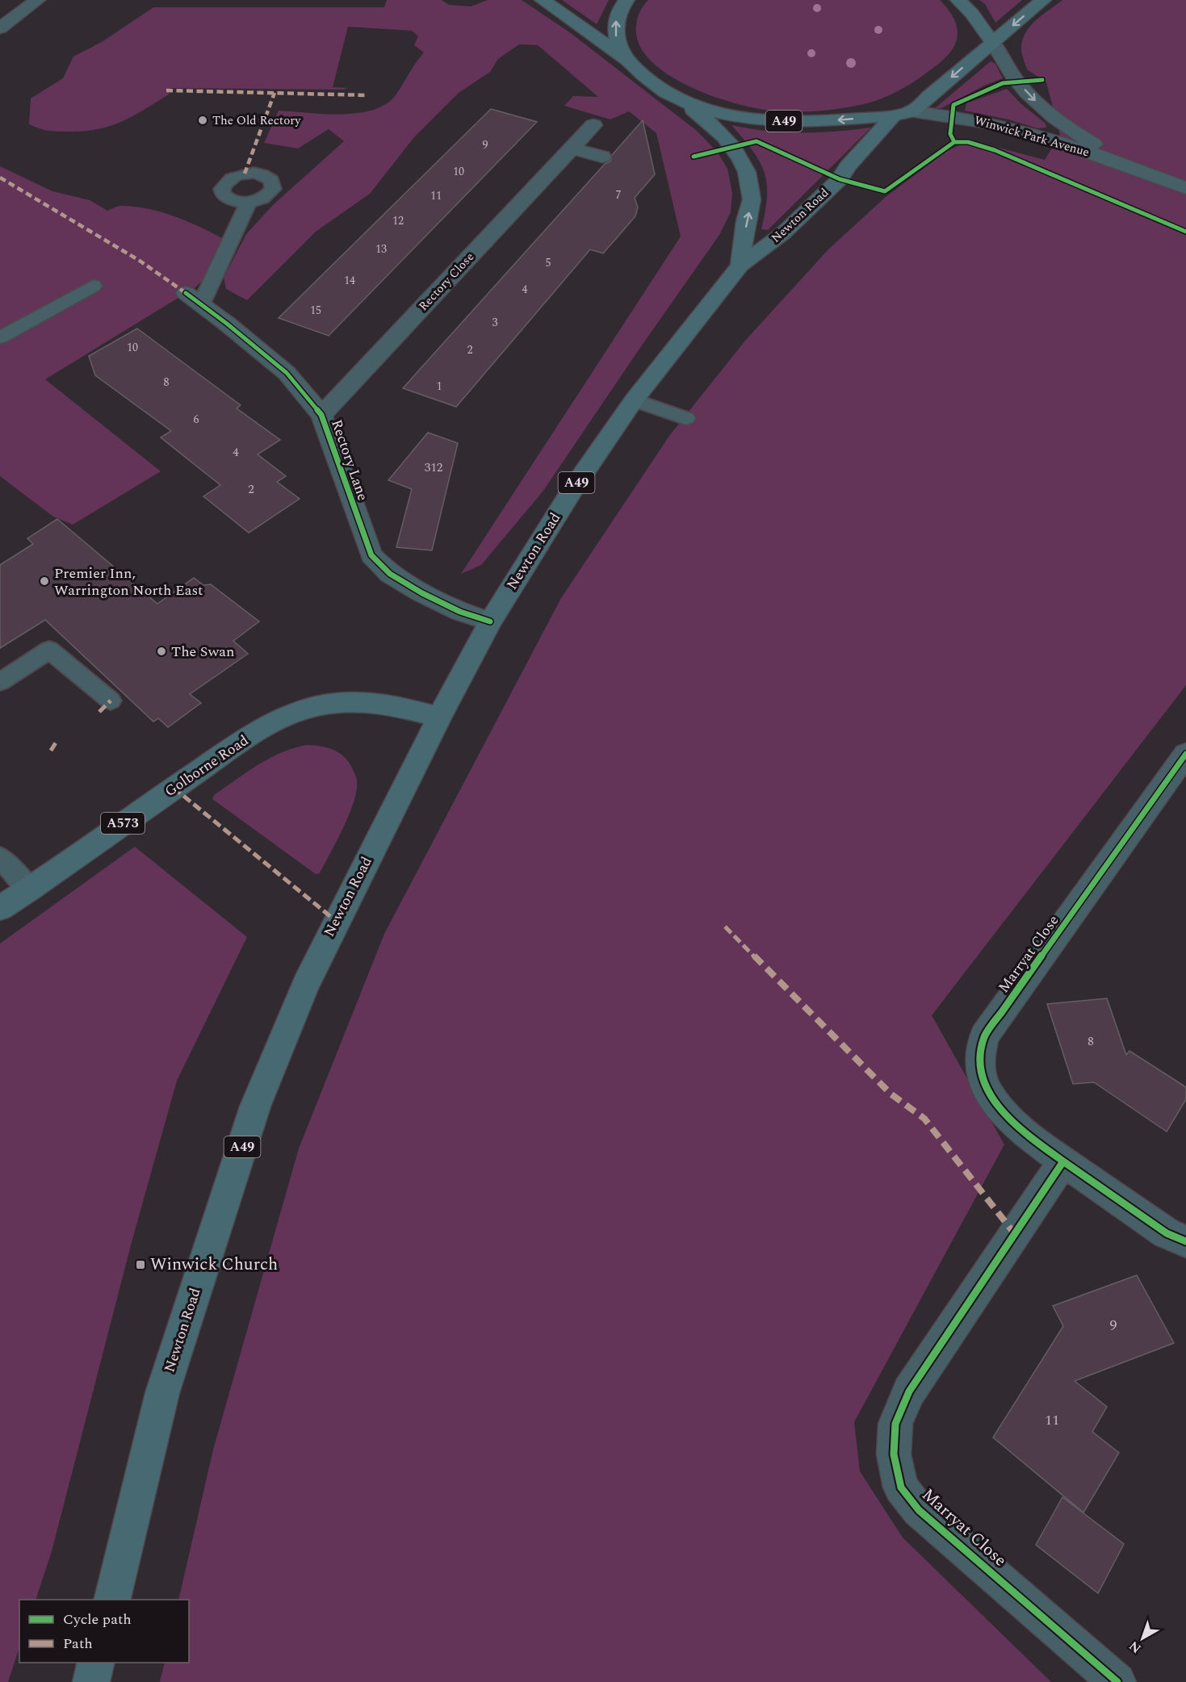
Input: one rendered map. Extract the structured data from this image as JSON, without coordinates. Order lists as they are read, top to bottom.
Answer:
{
  "streets": {
    "main road": [
      "A49",
      "Newton Road",
      "Golborne Road",
      "A573"
    ],
    "street": [
      "Winwick Park Avenue",
      "Rectory Close",
      "Rectory Lane",
      "Marryat Close"
    ]
  },
  "crossings": [
    ["A49", "Winwick Park Avenue"],
    ["A49", "Newton Road"],
    ["Newton Road", "Rectory Lane"],
    ["Newton Road", "Golborne Road"],
    ["Rectory Close", "Rectory Lane"]
  ],
  "one_way": ["Winwick Park Avenue"],
  "places": {
    "other": ["The Old Rectory", "Premier Inn, Warrington North East", "The Swan"],
    "transit": ["Winwick Church"]
  },
  "house_numbers": [
    "9",
    "10",
    "7",
    "11",
    "12",
    "13",
    "5",
    "14",
    "4",
    "15",
    "3",
    "10",
    "2",
    "8",
    "1",
    "6",
    "4",
    "312",
    "2",
    "8",
    "9",
    "11"
  ],
  "legend": ["Cycle path", "Path"],
  "north": "bottom left"
}
